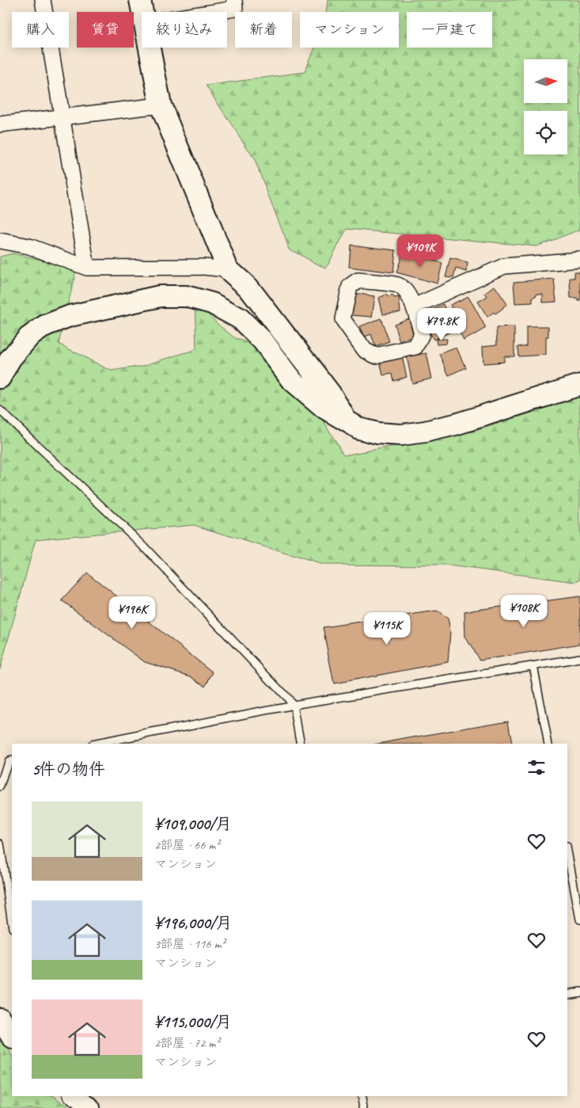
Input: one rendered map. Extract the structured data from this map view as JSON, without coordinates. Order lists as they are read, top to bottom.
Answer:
{
  "north": "right",
  "page": {
    "chip": [
      "購入",
      "賃貸",
      "絞り込み",
      "新着",
      "マンション",
      "一戸建て"
    ],
    "price": [
      "¥109K",
      "¥79.8K",
      "¥108K",
      "¥196K",
      "¥115K"
    ],
    "heading": "5件の物件",
    "list": [
      {
        "name": "¥109,000/月",
        "note": "2部屋 · 66 m² · マンション"
      },
      {
        "name": "¥196,000/月",
        "note": "3部屋 · 116 m² · マンション"
      },
      {
        "name": "¥115,000/月",
        "note": "2部屋 · 72 m² · マンション"
      }
    ]
  }
}
